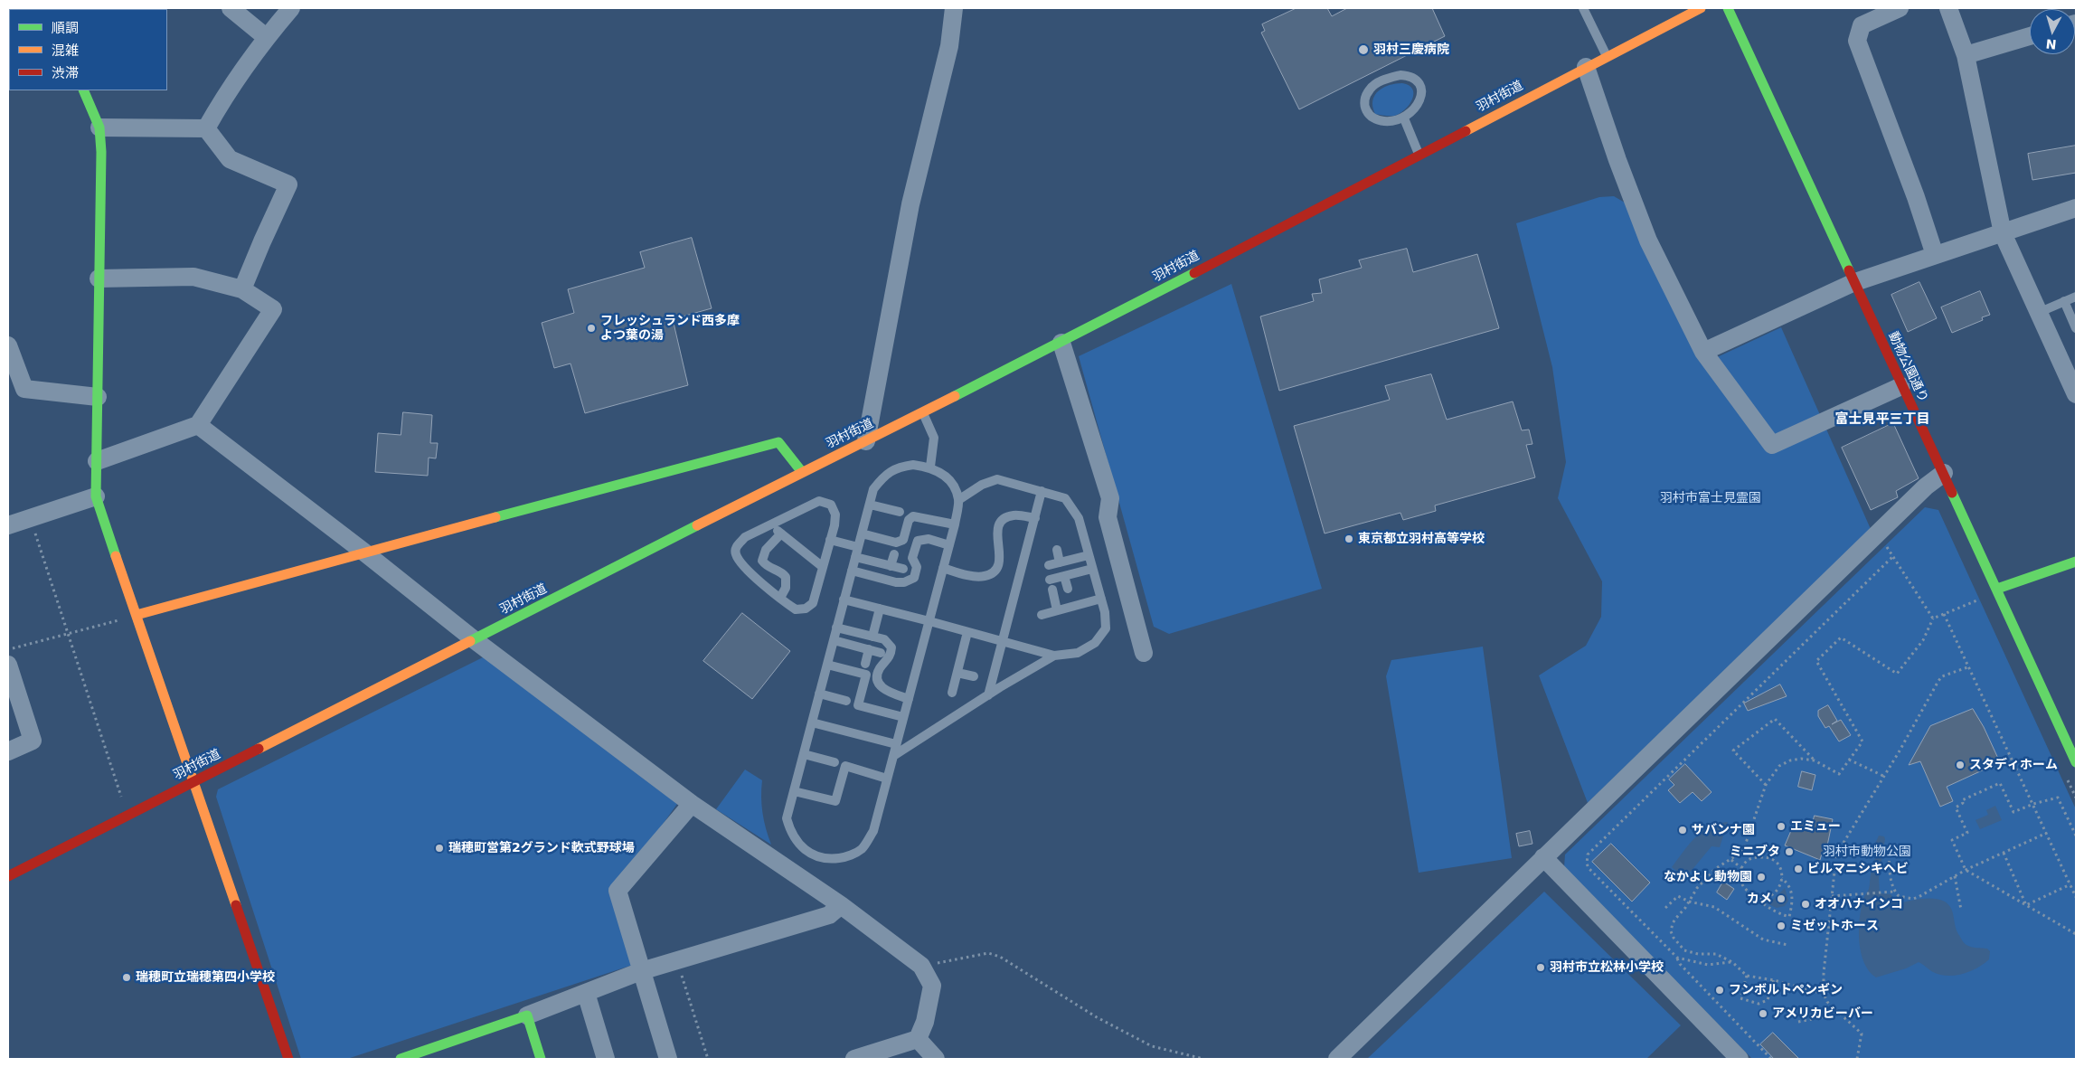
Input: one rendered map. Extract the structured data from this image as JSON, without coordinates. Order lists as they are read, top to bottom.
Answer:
{
  "streets": {
    "street": ["羽村街道", "動物公園通り"]
  },
  "districts": ["富士見平三丁目"],
  "parks": ["羽村市富士見霊園", "羽村市動物公園"],
  "places": [
    "羽村三慶病院",
    "フレッシュランド西多摩 よつ葉の湯",
    "東京都立羽村高等学校",
    "スタディホーム",
    "エミュー",
    "サバンナ園",
    "瑞穂町営第2グランド軟式野球場",
    "ミニブタ",
    "ビルマニシキヘビ",
    "なかよし動物園",
    "カメ",
    "オオハナインコ",
    "ミゼットホース",
    "羽村市立松林小学校",
    "瑞穂町立瑞穂第四小学校",
    "フンボルトペンギン",
    "アメリカビーバー"
  ],
  "legend": ["順調", "混雑", "渋滞"],
  "north": "bottom"
}
